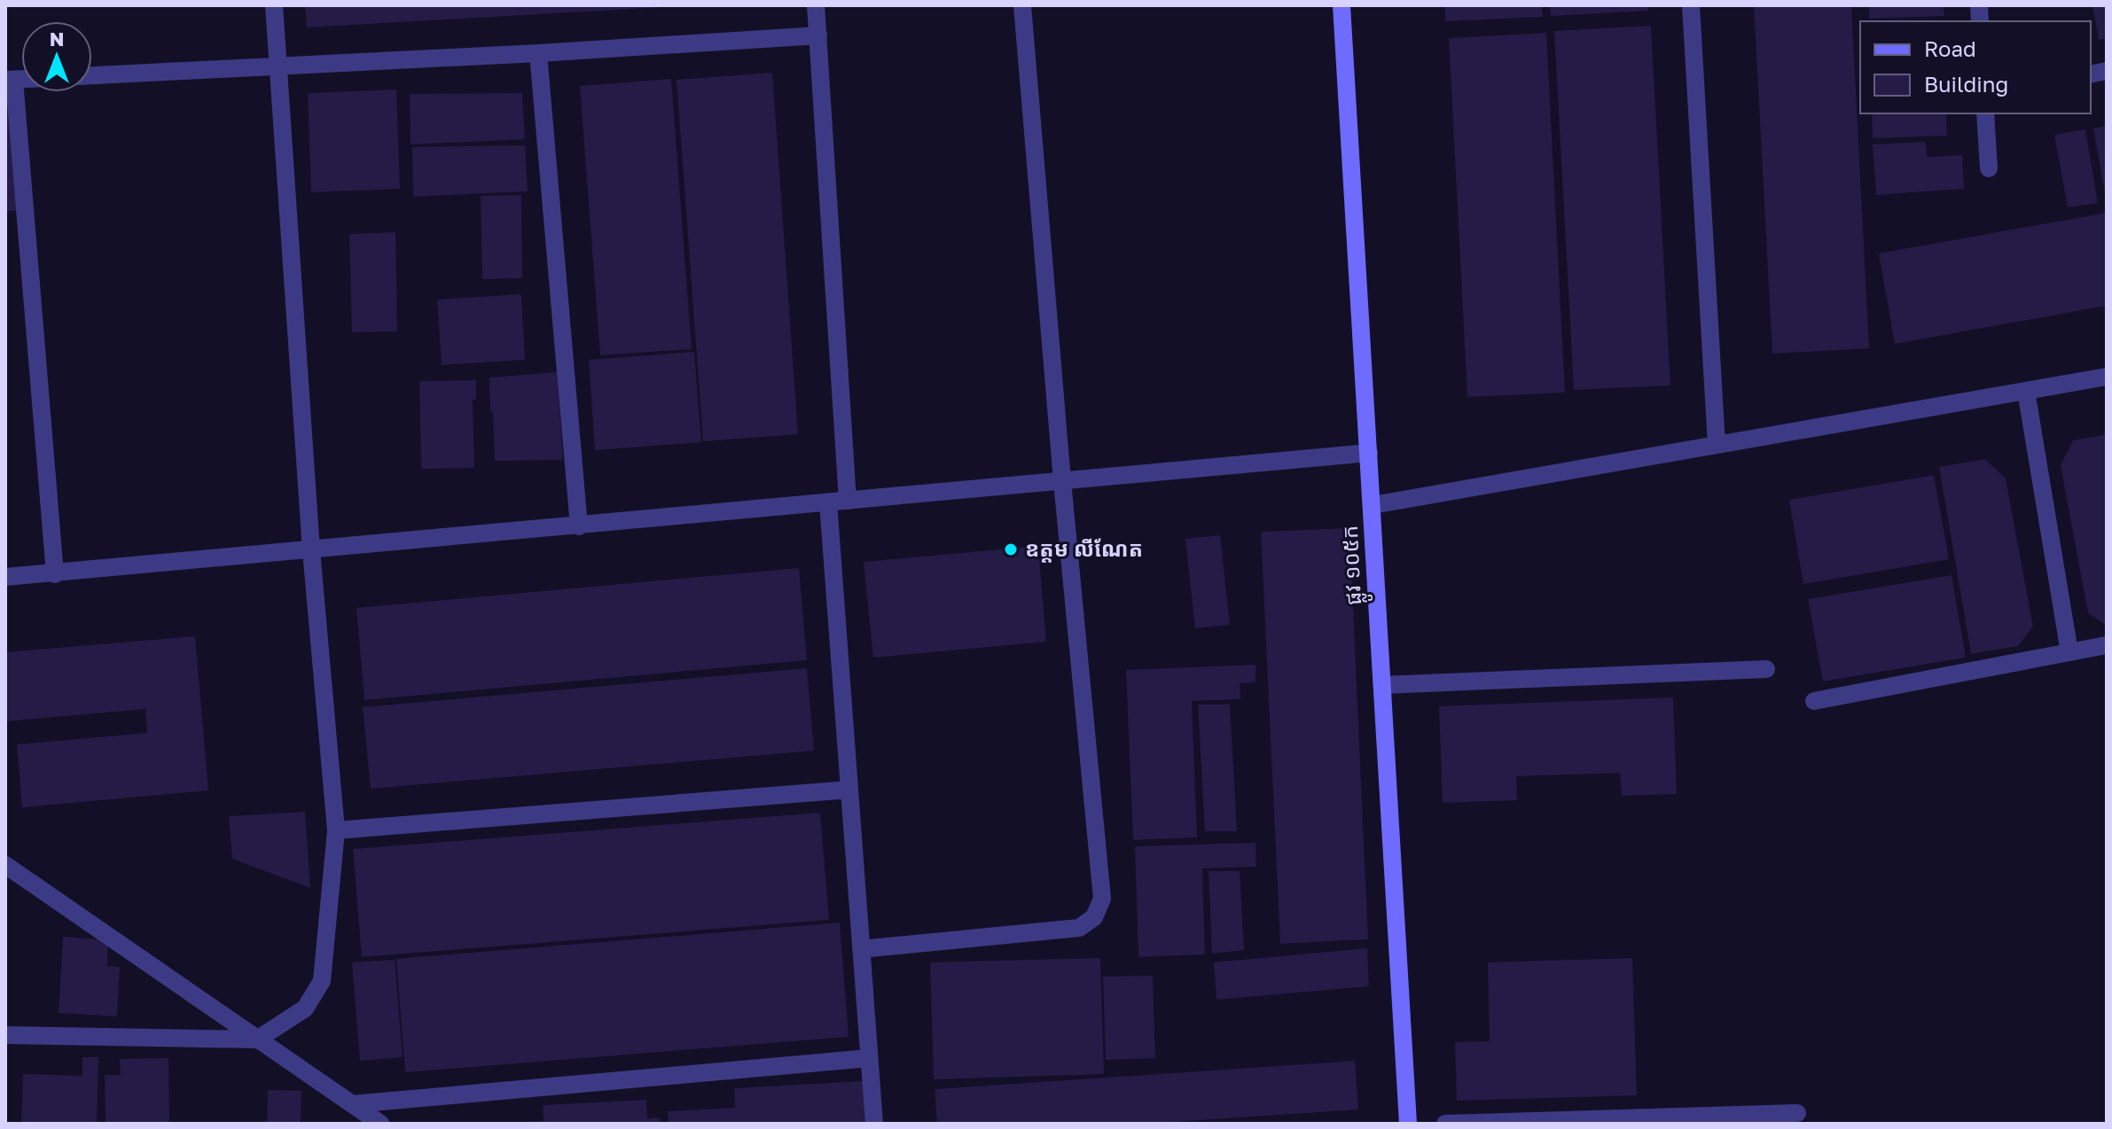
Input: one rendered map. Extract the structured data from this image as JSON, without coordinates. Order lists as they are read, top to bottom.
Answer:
{
  "streets": {
    "main road": ["ផ្លូវ ១០៥ក"]
  },
  "places": ["ឧត្តម លីណែត"],
  "legend": ["Road", "Building"],
  "north": "top"
}
